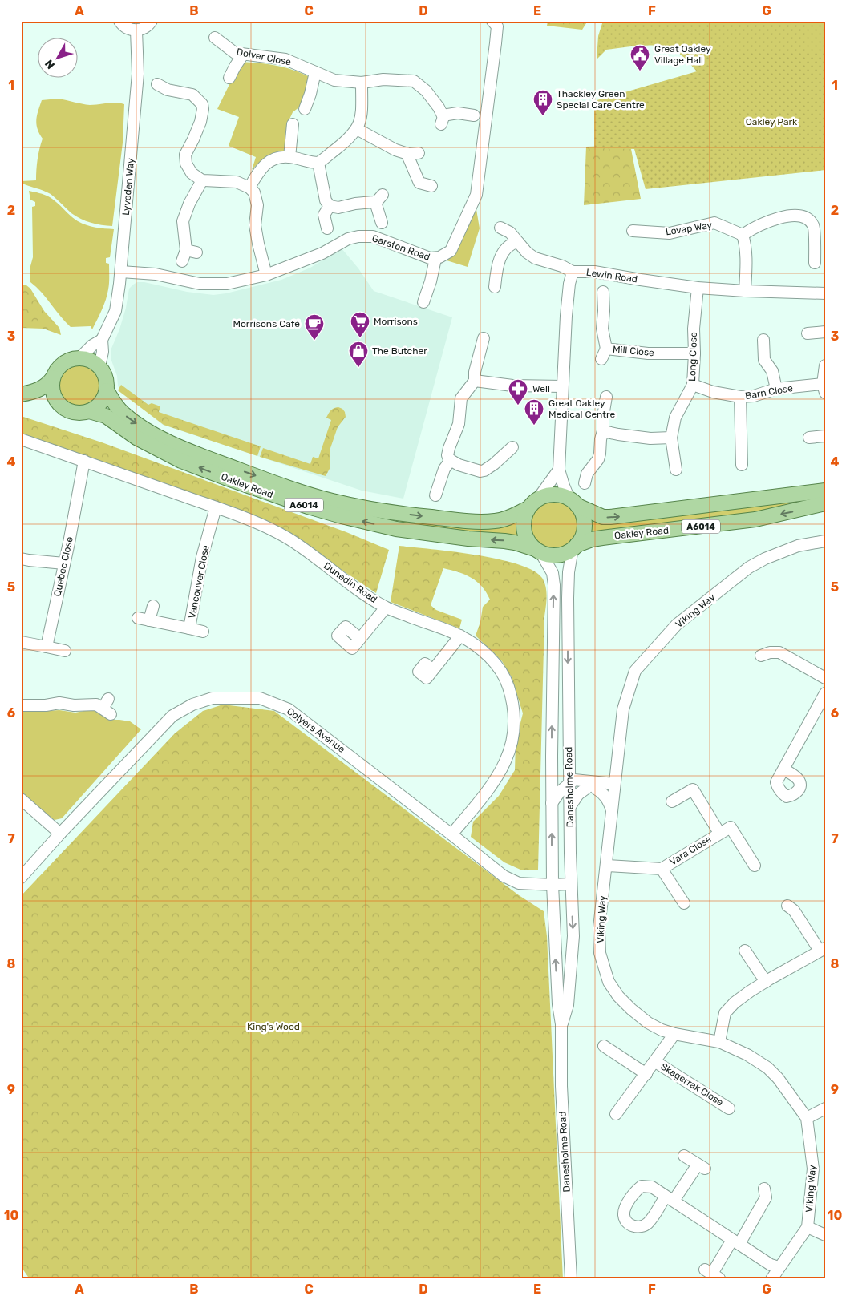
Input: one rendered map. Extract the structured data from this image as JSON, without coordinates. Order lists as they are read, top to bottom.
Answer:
{
  "streets": {
    "main road": ["Oakley Road", "A6014"],
    "street": [
      "Dolver Close",
      "Lyveden Way",
      "Lovap Way",
      "Garston Road",
      "Lewin Road",
      "Mill Close",
      "Long Close",
      "Barn Close",
      "Quebec Close",
      "Vancouver Close",
      "Dunedin Road",
      "Viking Way",
      "Colyers Avenue",
      "Danesholme Road",
      "Vara Close",
      "Skagerrak Close"
    ]
  },
  "crossings": [
    ["Lyveden Way", "Garston Road"],
    ["Lyveden Way", "Oakley Road"],
    ["Lewin Road", "Long Close"],
    ["Lewin Road", "Oakley Road"],
    ["Lewin Road", "Danesholme Road"],
    ["Mill Close", "Long Close"],
    ["Long Close", "Barn Close"],
    ["Oakley Road", "Danesholme Road"],
    ["Quebec Close", "Dunedin Road"],
    ["Vancouver Close", "Dunedin Road"],
    ["Dunedin Road", "Colyers Avenue"],
    ["Viking Way", "Vara Close"],
    ["Viking Way", "Skagerrak Close"],
    ["Colyers Avenue", "Danesholme Road"]
  ],
  "parks": ["Oakley Park", "King's Wood"],
  "places": {
    "public building": ["Great Oakley Village Hall"],
    "building": ["Thackley Green Special Care Centre", "Great Oakley Medical Centre"],
    "supermarket": ["Morrisons"],
    "cafe": ["Morrisons Café"],
    "shop": ["The Butcher"],
    "pharmacy": ["Well"]
  },
  "north": "bottom left",
  "grid": {
    "columns": [
      "A",
      "B",
      "C",
      "D",
      "E",
      "F",
      "G"
    ],
    "rows": [
      "1",
      "2",
      "3",
      "4",
      "5",
      "6",
      "7",
      "8",
      "9",
      "10"
    ]
  }
}
